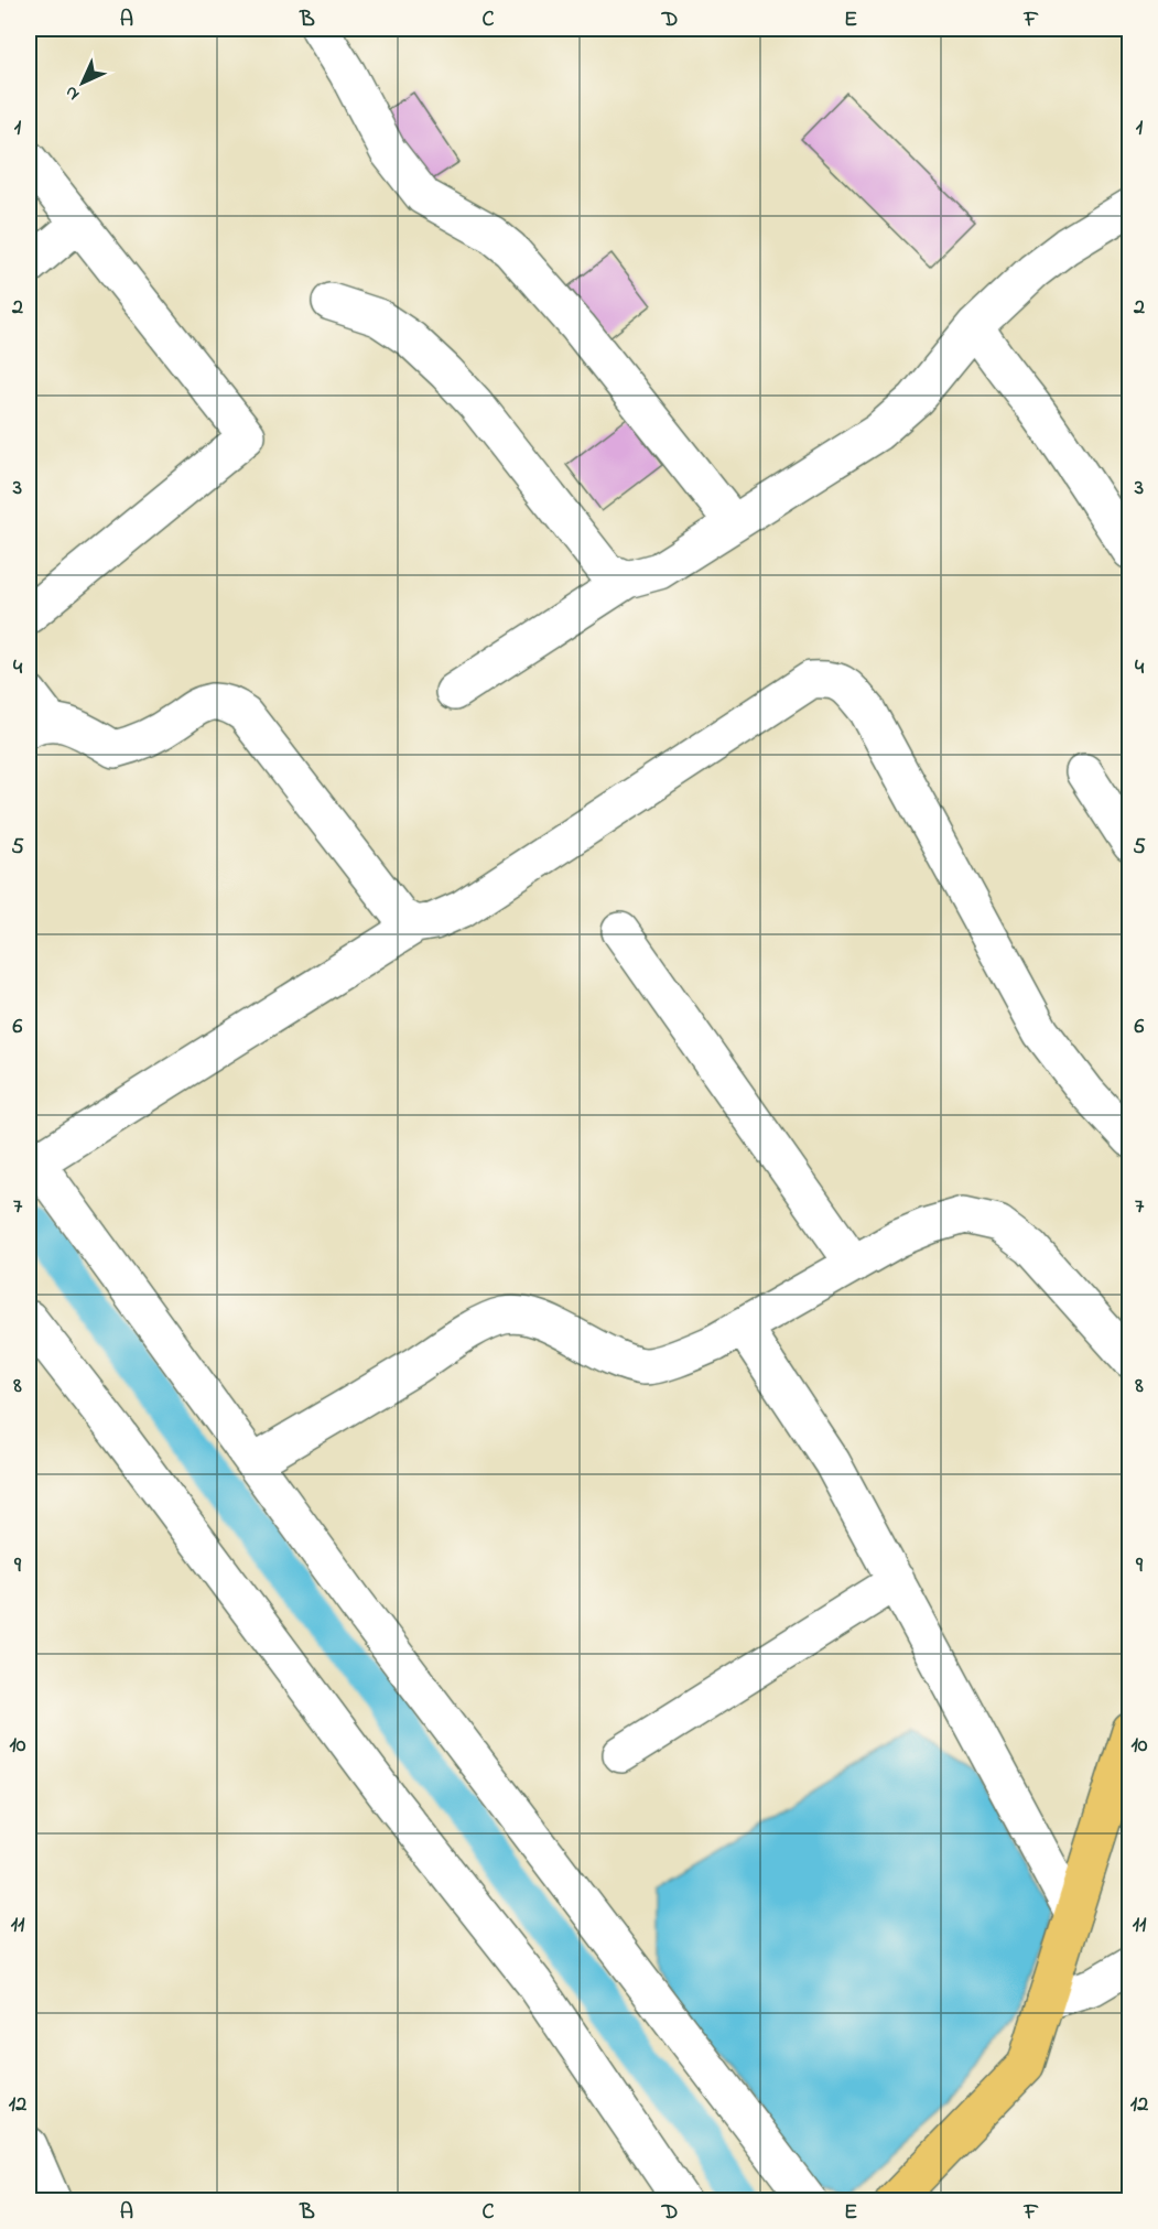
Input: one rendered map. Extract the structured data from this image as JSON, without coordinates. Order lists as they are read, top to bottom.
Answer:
{
  "north": "bottom left",
  "grid": {
    "columns": [
      "A",
      "B",
      "C",
      "D",
      "E",
      "F"
    ],
    "rows": [
      "1",
      "2",
      "3",
      "4",
      "5",
      "6",
      "7",
      "8",
      "9",
      "10",
      "11",
      "12"
    ]
  }
}
